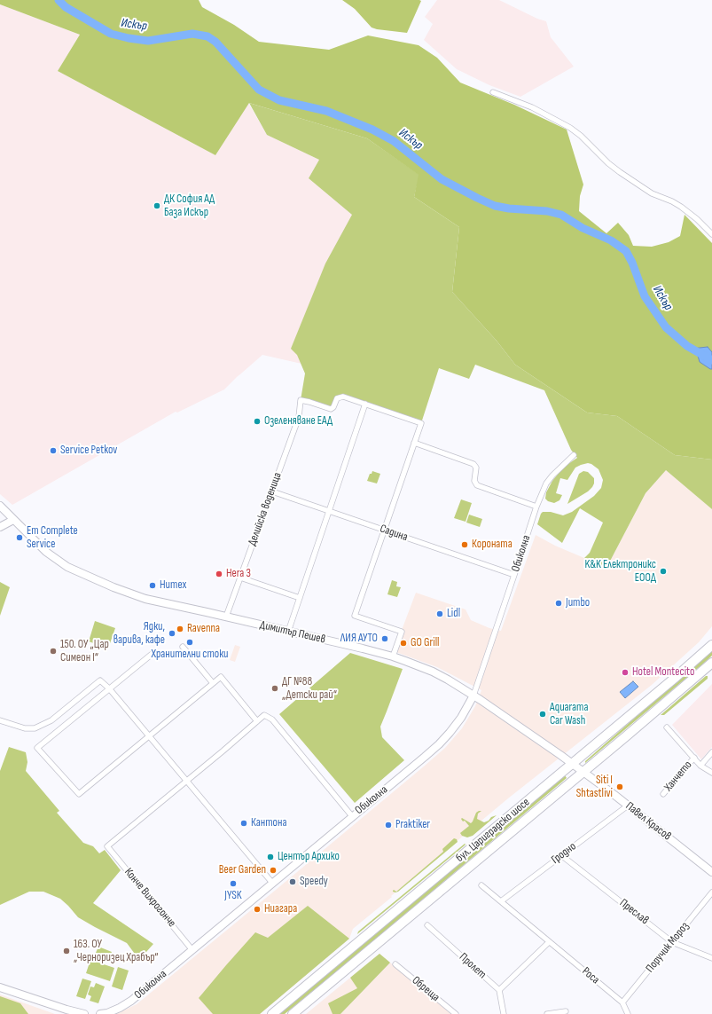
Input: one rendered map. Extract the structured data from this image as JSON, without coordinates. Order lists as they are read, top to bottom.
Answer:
{
  "streets": {
    "highway": ["бул. Цариградско шосе"],
    "street": [
      "Делийска воденица",
      "Садина",
      "Обиколна",
      "Димитър Пешев",
      "Ханчето",
      "Павел Красов",
      "Гродно",
      "Конче Вихрогонче",
      "Преслав",
      "Поручик Мороз",
      "Пролет",
      "Роса",
      "Обреща"
    ]
  },
  "crossings": [
    ["Делийска воденица", "Садина"],
    ["Делийска воденица", "Димитър Пешев"],
    ["Садина", "Обиколна"],
    ["Обиколна", "Димитър Пешев"],
    ["Обиколна", "Конче Вихрогонче"],
    ["Димитър Пешев", "Павел Красов"],
    ["Димитър Пешев", "бул. Цариградско шосе"],
    ["Павел Красов", "бул. Цариградско шосе"],
    ["Павел Красов", "Гродно"],
    ["Гродно", "Преслав"],
    ["Гродно", "Роса"],
    ["Преслав", "Поручик Мороз"],
    ["Поручик Мороз", "Роса"]
  ],
  "water": ["Искър"],
  "places": [
    "ДК София АД База Искър",
    "Озеленяване ЕАД",
    "Service Petkov",
    "Em Complete Service",
    "Короната",
    "K&K Електроникс ЕООД",
    "Hera 3",
    "Нитех",
    "Jumbo",
    "Lidl",
    "Ravenna",
    "Ядки, варива, кафе",
    "ЛИЯ АУТО",
    "Хранителни стоки",
    "GO Grill",
    "150. ОУ „Цар Симеон I“",
    "Hotel Montecito",
    "ДГ №88 „Детски рай“",
    "Aquarama Car Wash",
    "Siti I Shtastlivi",
    "Кантона",
    "Praktiker",
    "Център Архико",
    "Beer Garden",
    "Speedy",
    "JYSK",
    "Ниагара",
    "163. ОУ „Черноризец Храбър“"
  ]
}
